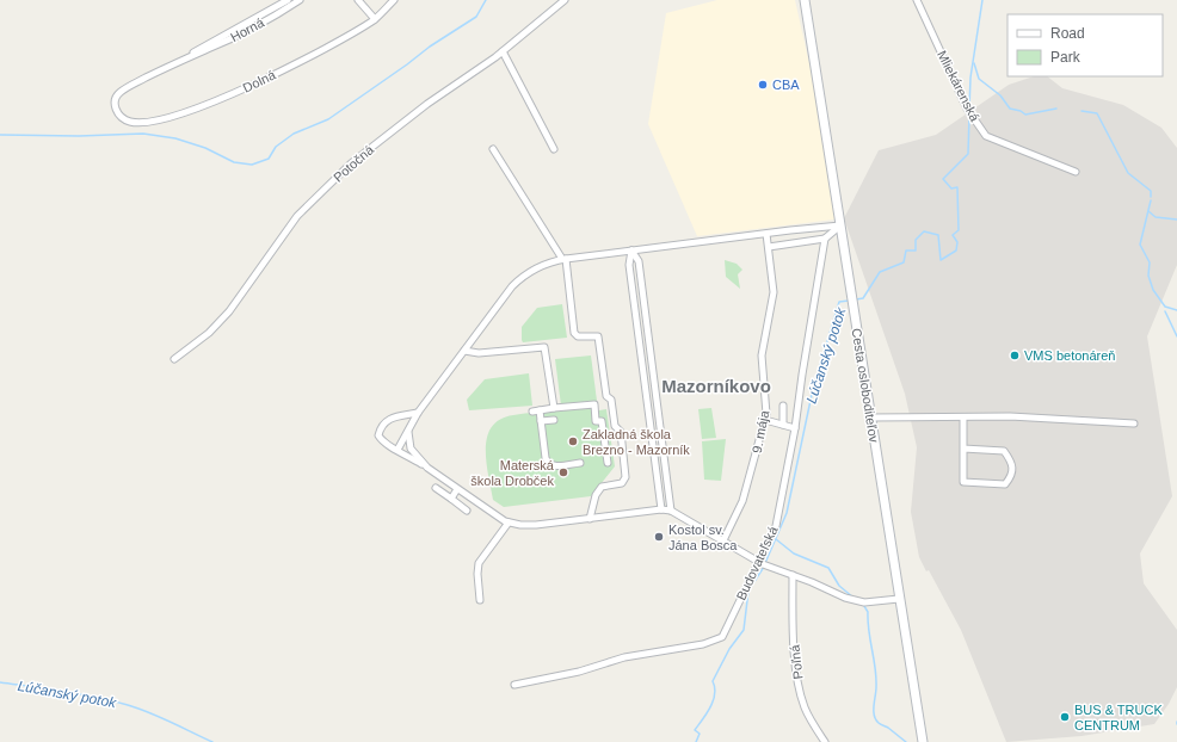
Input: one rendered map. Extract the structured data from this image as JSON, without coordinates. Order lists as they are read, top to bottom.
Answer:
{
  "streets": {
    "main road": ["Cesta osloboditeľov"],
    "street": [
      "Horná",
      "Dolná",
      "Mliekárenská",
      "Potočná",
      "9. mája",
      "Budovateľská",
      "Poľná"
    ]
  },
  "crossings": [
    ["Horná", "Dolná"]
  ],
  "districts": ["Mazorníkovo"],
  "water": ["Lúčanský potok"],
  "places": [
    "CBA",
    "VMS betonáreň",
    "Zakladná škola Brezno - Mazorník",
    "Materská škola Drobček",
    "Kostol sv. Jána Bosca",
    "BUS & TRUCK CENTRUM"
  ],
  "legend": ["Road", "Park"]
}
